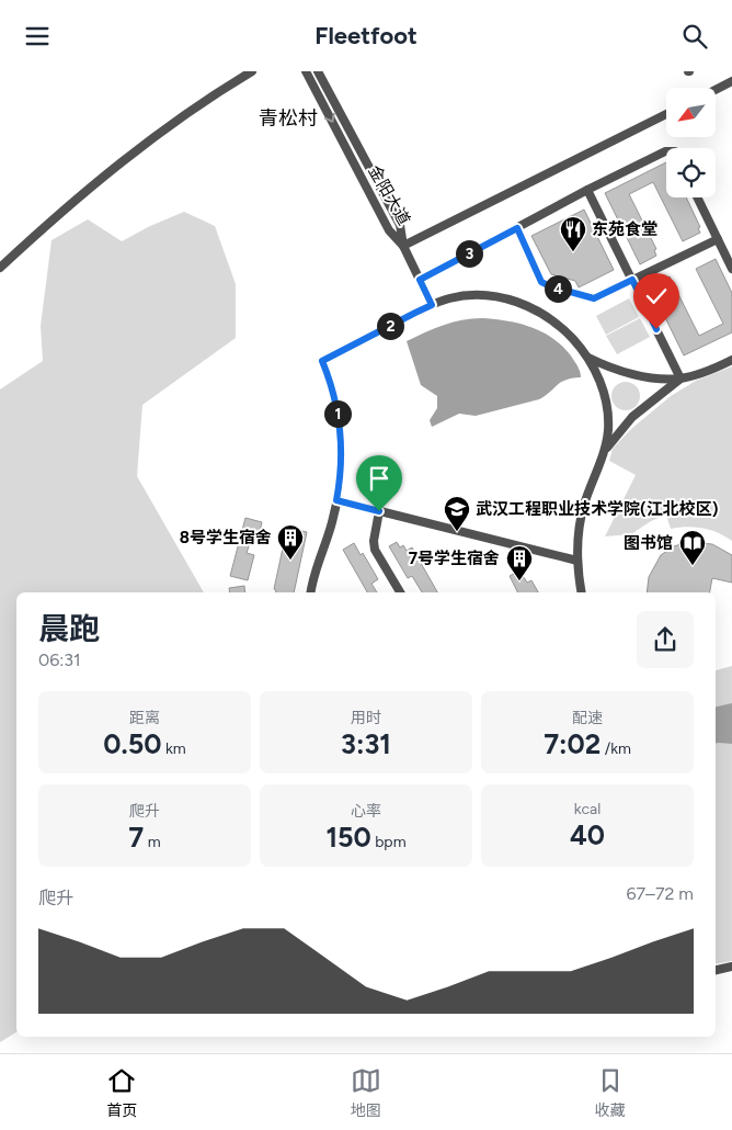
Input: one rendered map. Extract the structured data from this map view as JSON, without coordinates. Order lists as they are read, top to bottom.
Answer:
{
  "streets": {
    "street": ["金阳大道"]
  },
  "districts": ["青松村"],
  "places": {
    "restaurant": ["东苑食堂"],
    "school or university": ["武汉工程职业技术学院(江北校区)"],
    "building": ["8号学生宿舍", "7号学生宿舍"],
    "library": ["图书馆"]
  },
  "north": "bottom left",
  "page": {
    "header": "Fleetfoot",
    "pins": [
      "3",
      "4",
      "2",
      "1"
    ],
    "heading": ["晨跑", "06:31"],
    "stats": [
      ["距离", "0.50 km"],
      ["用时", "3:31"],
      ["配速", "7:02 /km"],
      ["爬升", "7 m"],
      ["心率", "150 bpm"],
      ["kcal", "40"]
    ],
    "chart": ["爬升", "67–72 m"],
    "tabs": ["首页", "地图", "收藏"]
  }
}
